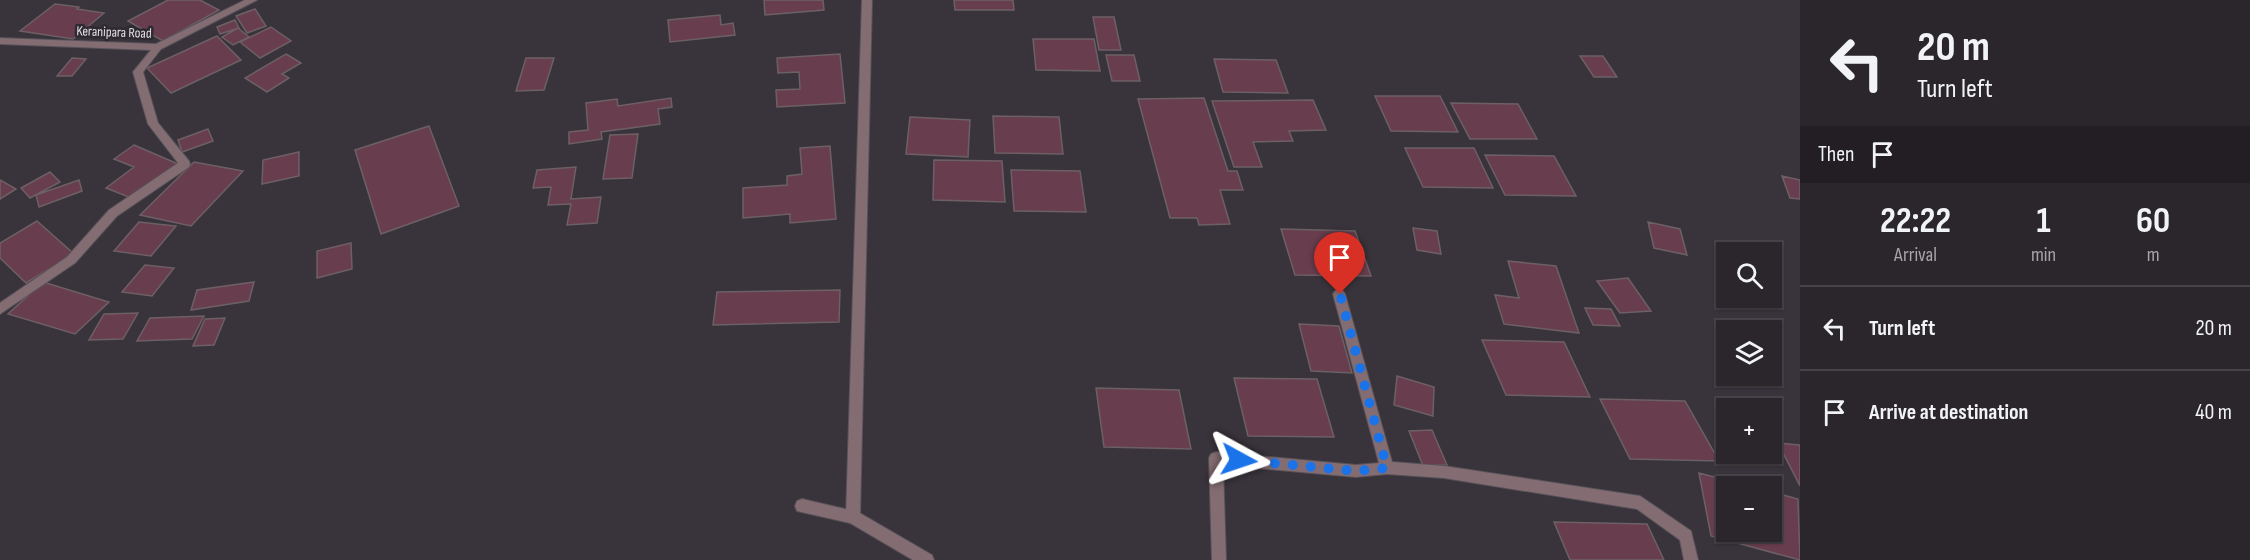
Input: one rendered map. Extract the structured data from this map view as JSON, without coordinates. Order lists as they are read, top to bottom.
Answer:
{
  "streets": {
    "street": ["Keranipara Road"]
  },
  "page": {
    "turn": ["20 m", "Turn left"],
    "then": "Then",
    "eta": [
      "22:22",
      "Arrival",
      "1",
      "min",
      "60",
      "m"
    ],
    "map_buttons": ["+", "−"],
    "list": [
      {
        "name": "Turn left",
        "value": "20 m"
      },
      {
        "name": "Arrive at destination",
        "value": "40 m"
      }
    ]
  }
}
